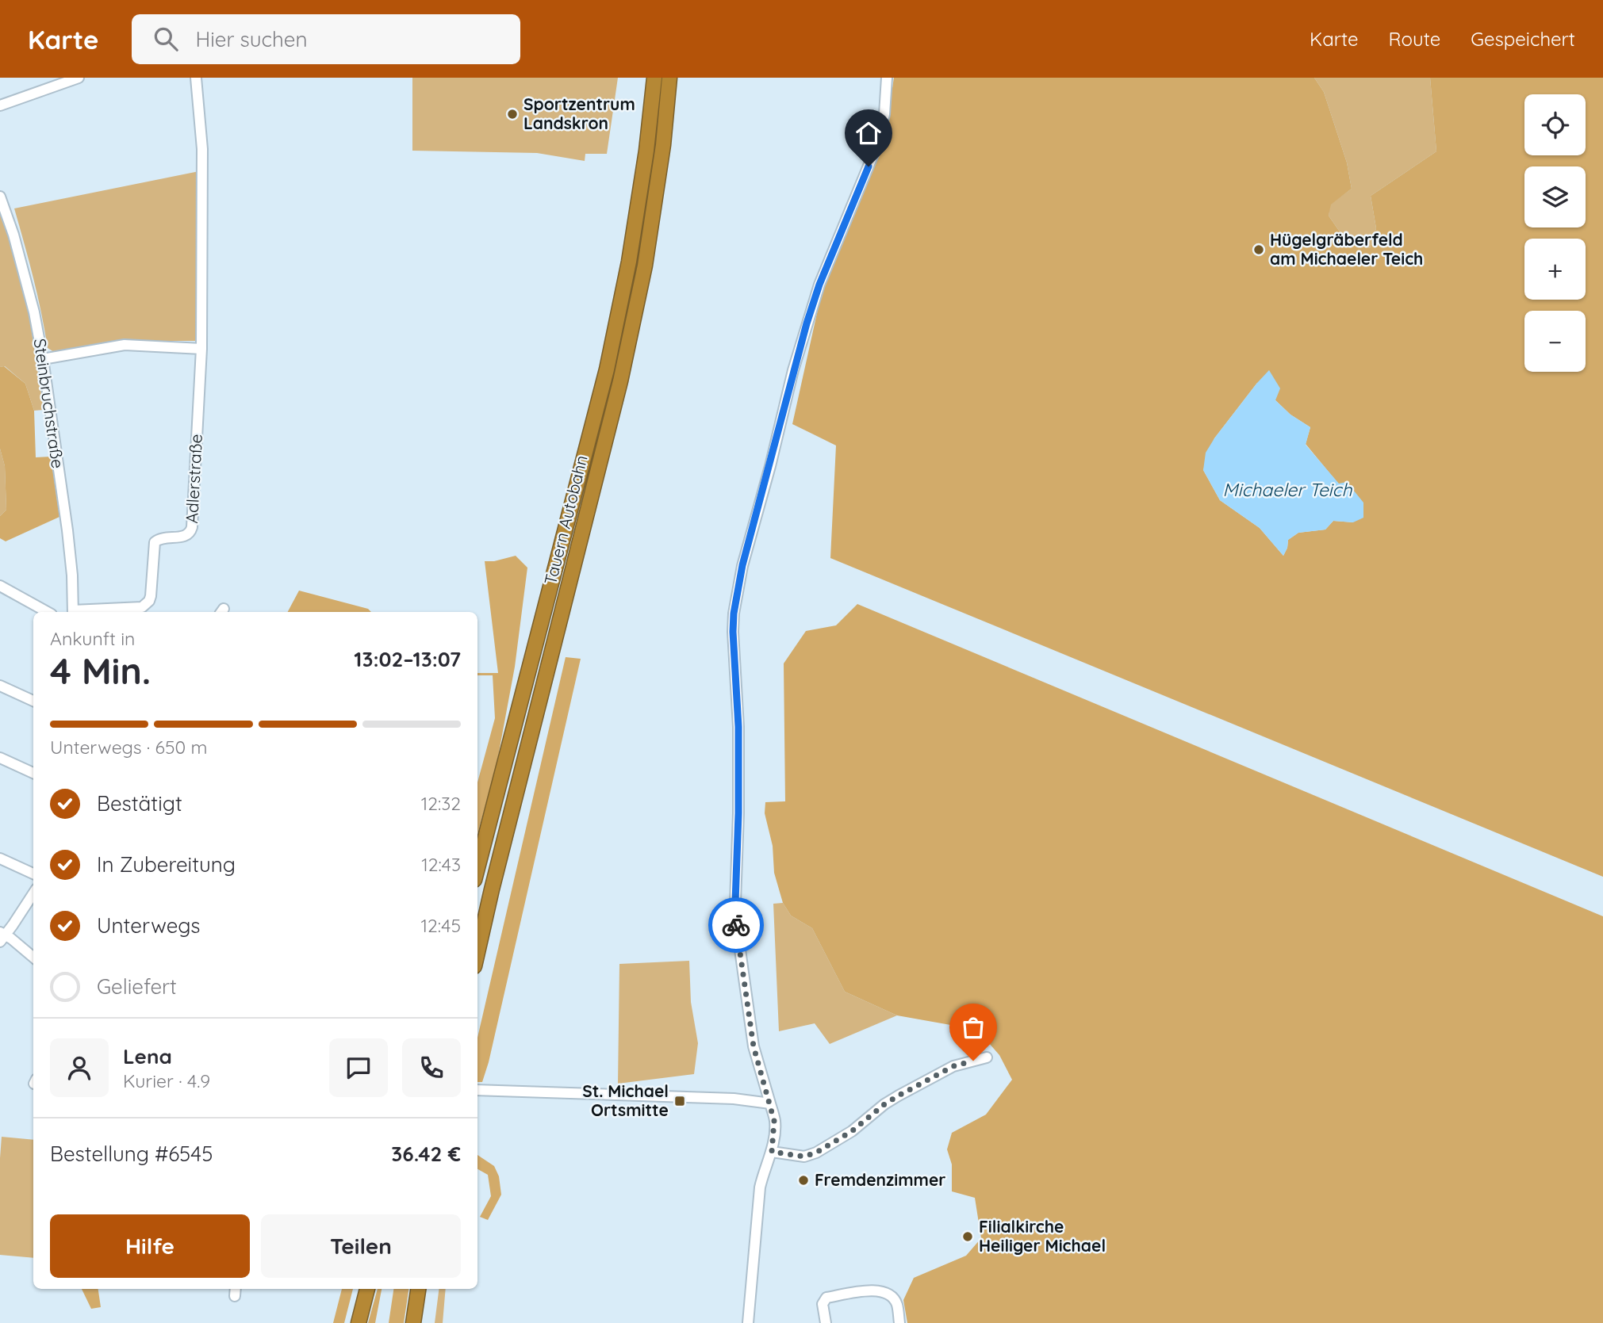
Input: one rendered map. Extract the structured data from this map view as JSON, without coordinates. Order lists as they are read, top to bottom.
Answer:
{
  "streets": {
    "highway": ["Tauern Autobahn"],
    "street": ["Steinbruchstraße", "Adlerstraße"]
  },
  "water": ["Michaeler Teich"],
  "places": {
    "other": [
      "Sportzentrum Landskron",
      "Hügelgräberfeld am Michaeler Teich",
      "Fremdenzimmer",
      "Filialkirche Heiliger Michael"
    ],
    "transit": ["St. Michael Ortsmitte"]
  },
  "page": {
    "header": "Karte",
    "search": "Hier suchen",
    "nav": ["Karte", "Route", "Gespeichert"],
    "map_buttons": ["+", "−"],
    "heading": ["4 Min.", "Ankunft in", "13:02–13:07"],
    "panel": [
      "Lena",
      "Kurier · 4.9",
      "Bestellung #6545",
      "36.42 €"
    ],
    "bar": "Unterwegs · 650 m",
    "list": [
      ["Bestätigt", "12:32"],
      ["In Zubereitung", "12:43"],
      ["Unterwegs", "12:45"],
      "Geliefert"
    ],
    "buttons": ["Hilfe", "Teilen"]
  }
}
